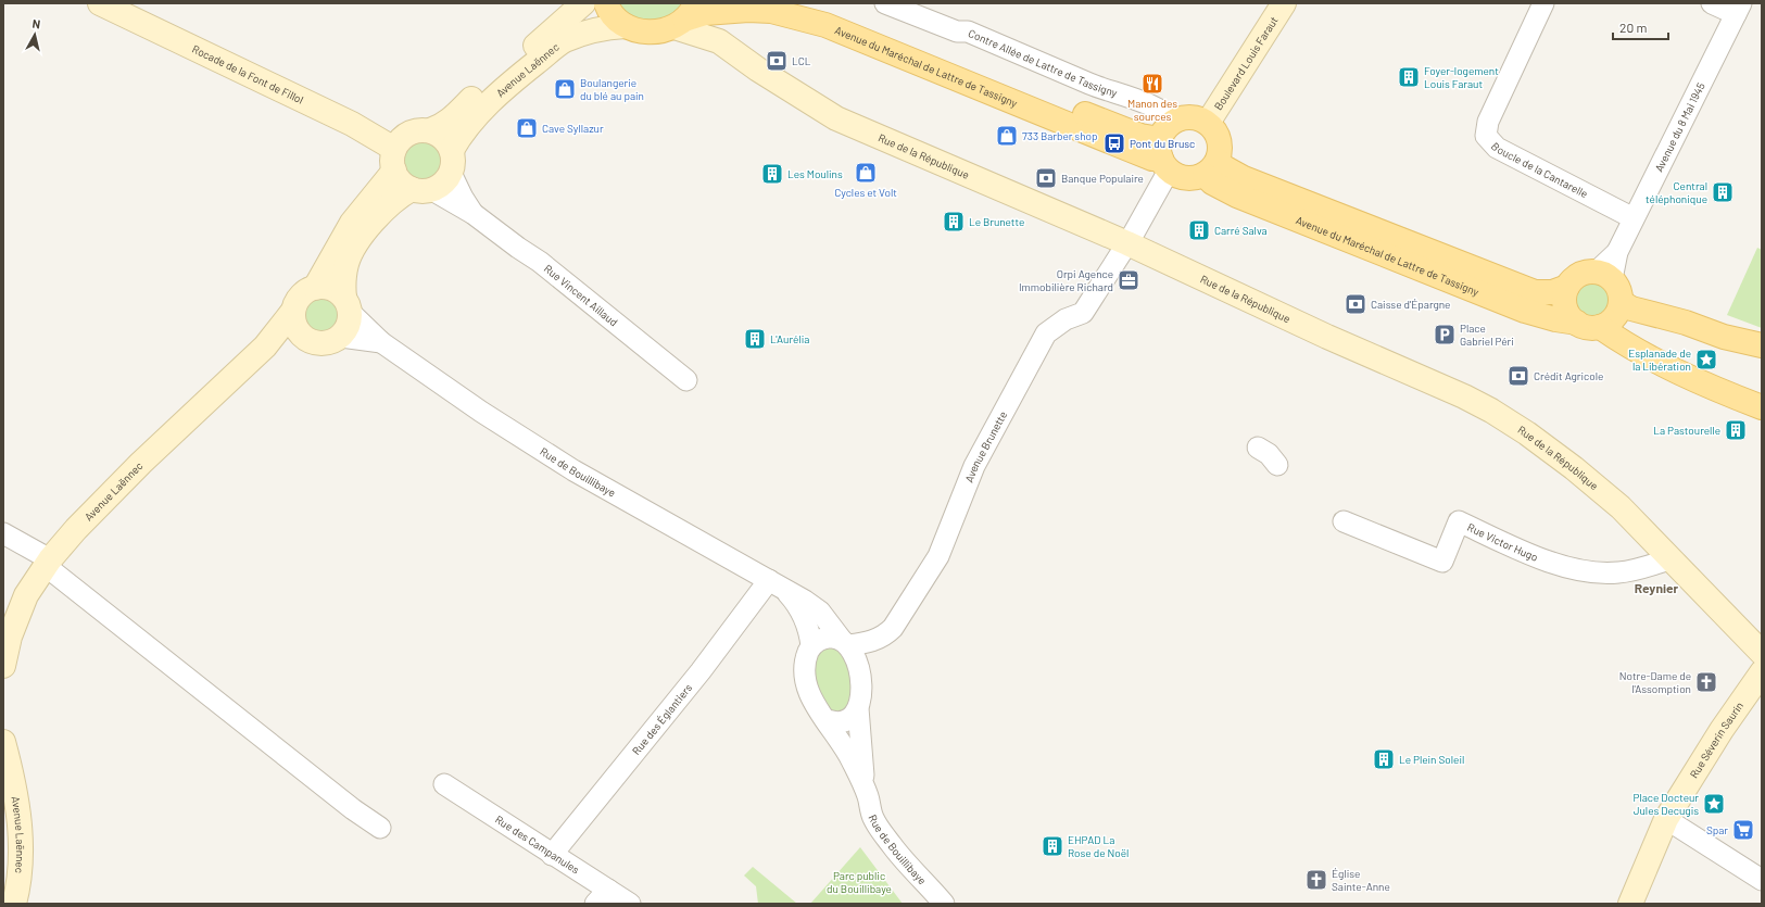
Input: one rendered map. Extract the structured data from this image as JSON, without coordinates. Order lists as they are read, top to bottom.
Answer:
{
  "streets": {
    "main road": [
      "Boulevard Louis Faraut",
      "Avenue du Maréchal de Lattre de Tassigny",
      "Avenue Laënnec",
      "Rocade de la Font de Fillol",
      "Rue de la République",
      "Rue Séverin Saurin"
    ],
    "street": [
      "Contre Allée de Lattre de Tassigny",
      "Avenue du 8 Mai 1945",
      "Boucle de la Cantarelle",
      "Rue Vincent Aillaud",
      "Avenue Brunette",
      "Rue de Bouillibaye",
      "Rue Victor Hugo",
      "Rue des Églantiers",
      "Rue des Campanules"
    ]
  },
  "crossings": [
    ["Contre Allée de Lattre de Tassigny", "Boulevard Louis Faraut"],
    ["Contre Allée de Lattre de Tassigny", "Avenue du Maréchal de Lattre de Tassigny"],
    ["Contre Allée de Lattre de Tassigny", "Avenue Brunette"],
    ["Boulevard Louis Faraut", "Avenue du Maréchal de Lattre de Tassigny"],
    ["Boulevard Louis Faraut", "Avenue Brunette"],
    ["Avenue du Maréchal de Lattre de Tassigny", "Avenue Laënnec"],
    ["Avenue du Maréchal de Lattre de Tassigny", "Avenue du 8 Mai 1945"],
    ["Avenue du Maréchal de Lattre de Tassigny", "Rue de la République"],
    ["Avenue du Maréchal de Lattre de Tassigny", "Avenue Brunette"],
    ["Avenue Laënnec", "Rocade de la Font de Fillol"],
    ["Avenue Laënnec", "Rue Vincent Aillaud"],
    ["Avenue Laënnec", "Rue de Bouillibaye"],
    ["Rocade de la Font de Fillol", "Rue Vincent Aillaud"],
    ["Avenue du 8 Mai 1945", "Boucle de la Cantarelle"],
    ["Rue de la République", "Avenue Brunette"],
    ["Rue de la République", "Rue Victor Hugo"],
    ["Avenue Brunette", "Rue de Bouillibaye"],
    ["Rue de Bouillibaye", "Rue des Églantiers"],
    ["Rue des Églantiers", "Rue des Campanules"]
  ],
  "districts": ["Reynier"],
  "parks": ["Parc public du Bouillibaye"],
  "places": {
    "bank": [
      "LCL",
      "Banque Populaire",
      "Caisse d'Épargne",
      "Crédit Agricole"
    ],
    "building": [
      "Foyer-logement Louis Faraut",
      "Les Moulins",
      "Central téléphonique",
      "Le Brunette",
      "Carré Salva",
      "L'Aurélia",
      "La Pastourelle",
      "Le Plein Soleil",
      "EHPAD La Rose de Noël"
    ],
    "restaurant": ["Manon des sources"],
    "shop": [
      "Boulangerie du blé au pain",
      "Cave Syllazur",
      "733 Barber shop",
      "Cycles et Volt"
    ],
    "bus stop": ["Pont du Brusc"],
    "office": ["Orpi Agence Immobilière Richard"],
    "parking": ["Place Gabriel Péri"],
    "place": ["Esplanade de la Libération", "Place Docteur Jules Decugis"],
    "church": ["Notre-Dame de l'Assomption", "Église Sainte-Anne"],
    "supermarket": ["Spar"]
  },
  "scale_bar": "20 m",
  "north": "top"
}
